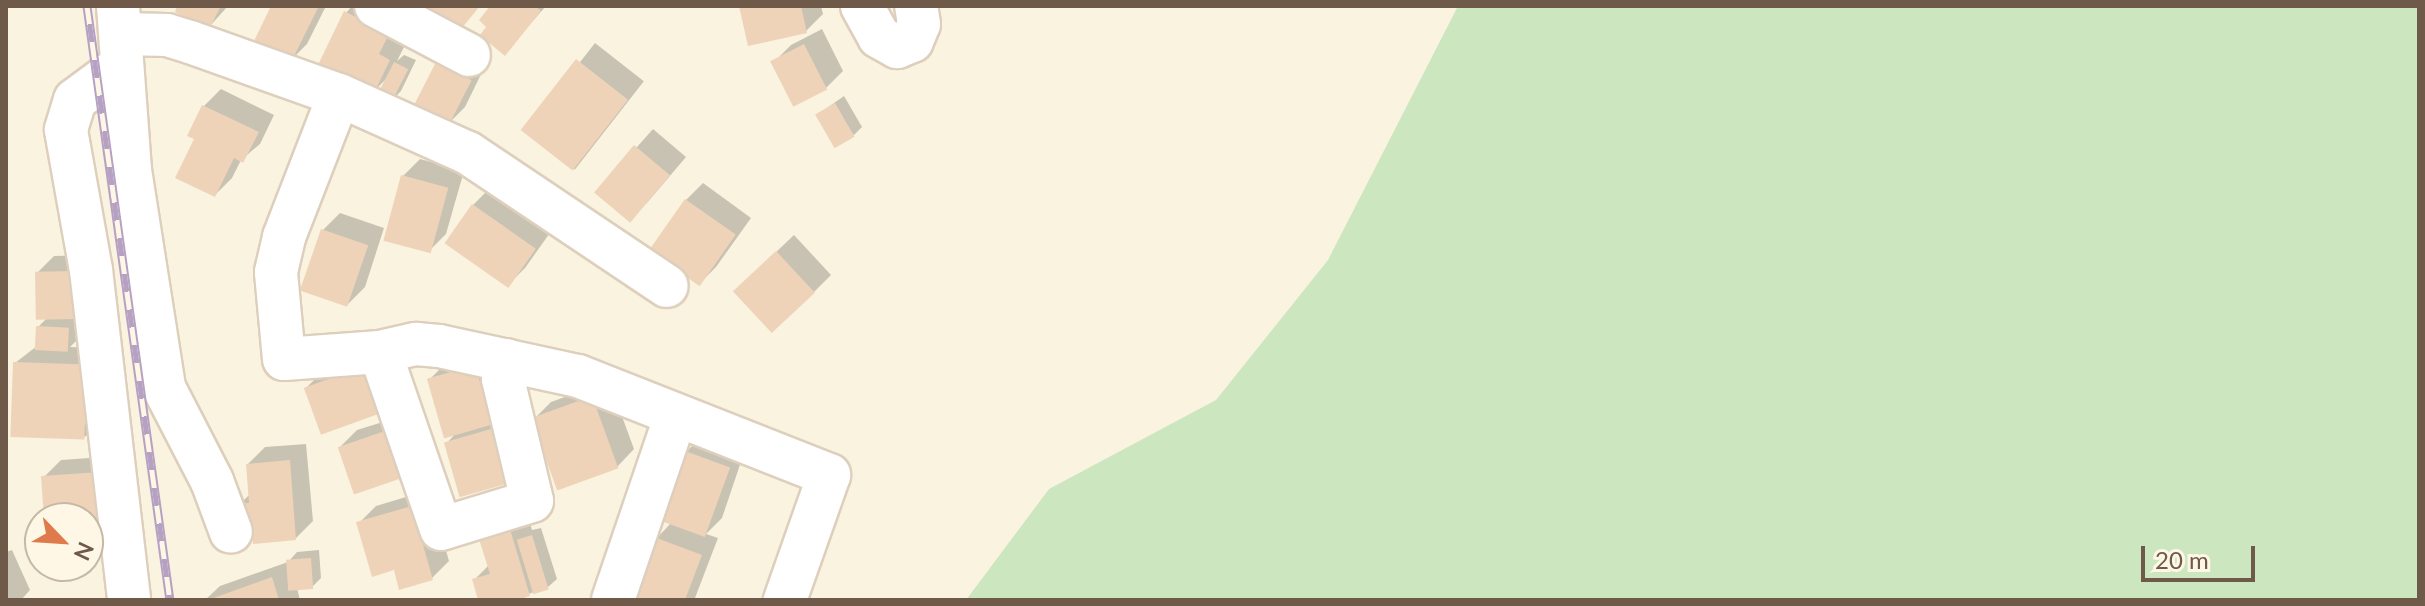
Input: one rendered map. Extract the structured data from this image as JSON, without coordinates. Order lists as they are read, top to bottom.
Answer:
{
  "scale_bar": "20 m",
  "north": "bottom right"
}
